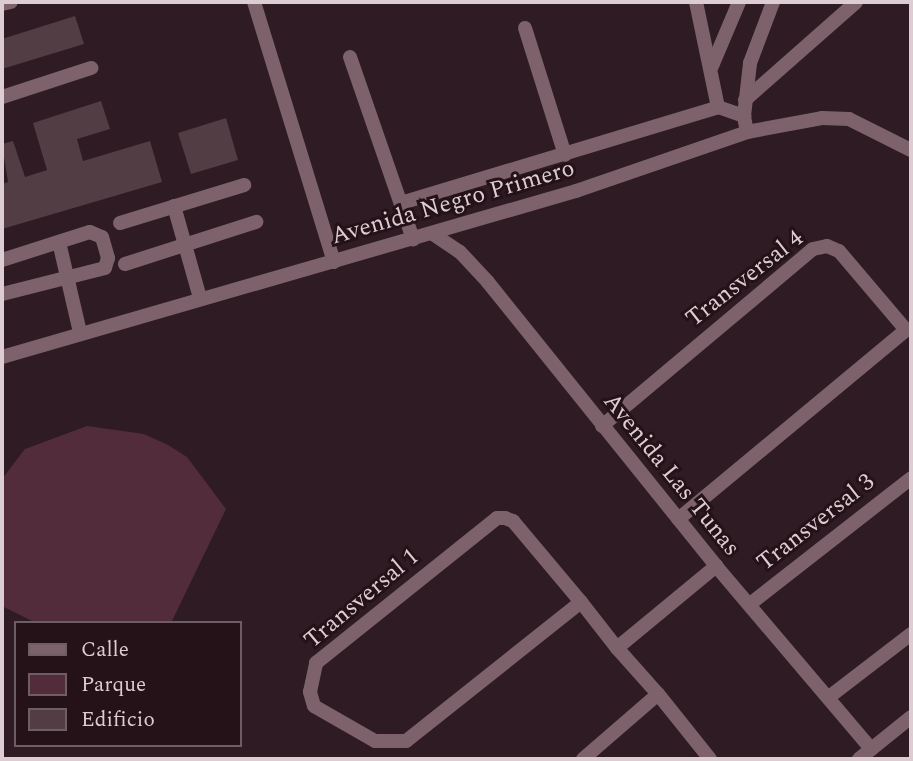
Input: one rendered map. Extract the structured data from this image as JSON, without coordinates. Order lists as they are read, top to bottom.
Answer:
{
  "streets": {
    "street": [
      "Avenida Negro Primero",
      "Transversal 4",
      "Avenida Las Tunas",
      "Transversal 3",
      "Transversal 1"
    ]
  },
  "crossings": [
    ["Avenida Negro Primero", "Avenida Las Tunas"],
    ["Transversal 4", "Avenida Las Tunas"],
    ["Avenida Las Tunas", "Transversal 3"]
  ],
  "legend": ["Calle", "Parque", "Edificio"]
}
